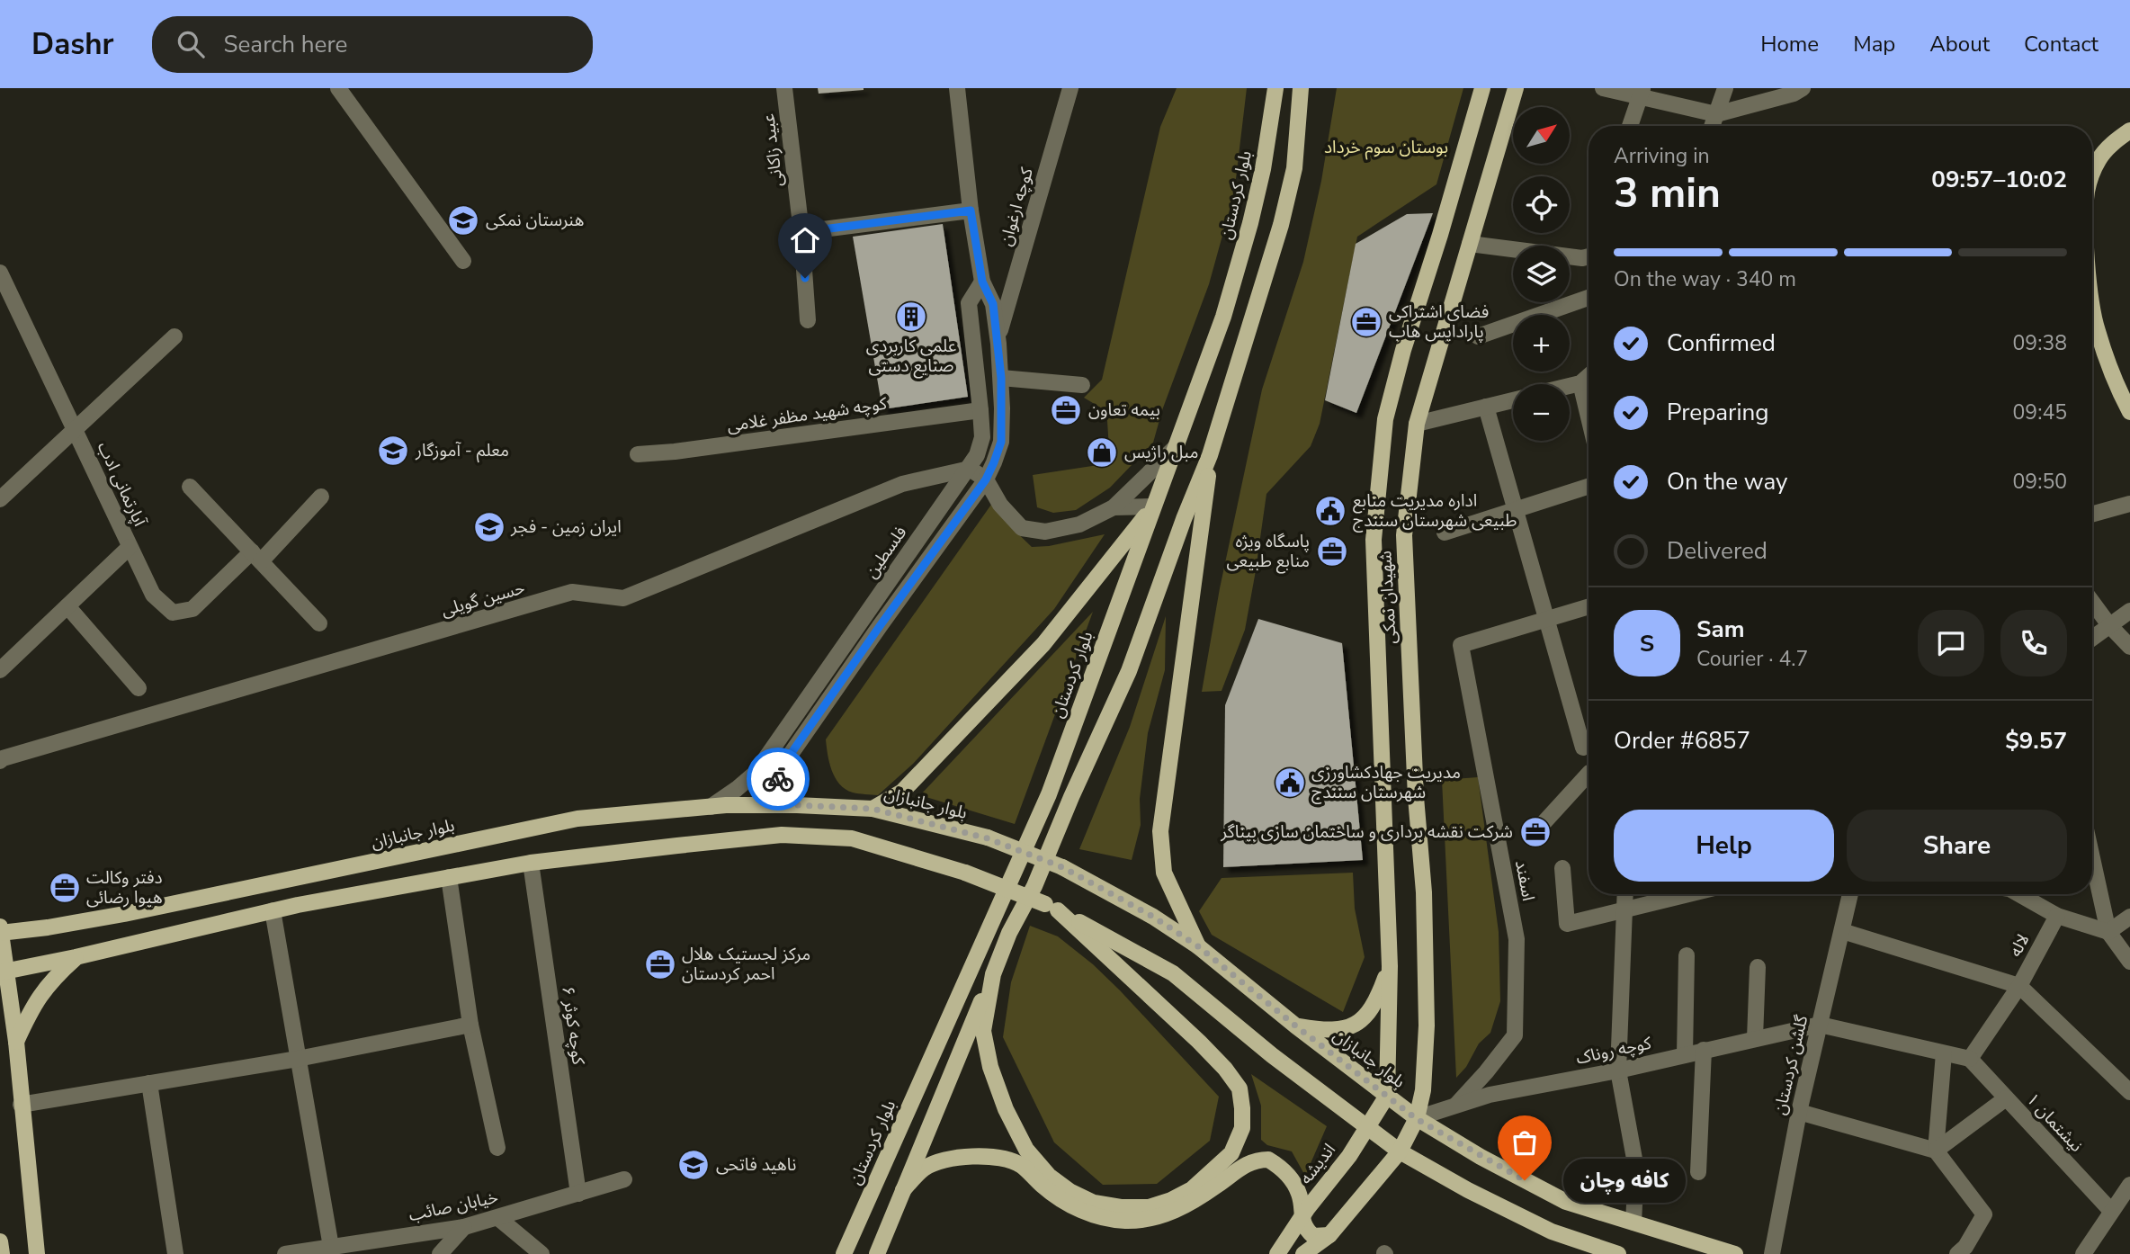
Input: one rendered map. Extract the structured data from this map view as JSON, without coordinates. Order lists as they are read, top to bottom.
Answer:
{
  "streets": {
    "main road": [
      "بلوار کردستان",
      "شهیدان نمکی",
      "بلوار جانبازان",
      "اندیشه"
    ],
    "street": [
      "عبید زاکانی",
      "کوچه ارغوان",
      "کوچه شهید مظفر غلامی",
      "آپارتمانی ادب",
      "فلسطین",
      "حسین گویلی",
      "اسفند",
      "لاله",
      "کوچه کوثر ۶",
      "کوچه روناک",
      "گلشن کردستان",
      "نیشتمان ۱",
      "خیابان صائب"
    ]
  },
  "crossings": [
    ["کوچه شهید مظفر غلامی", "فلسطین"],
    ["فلسطین", "حسین گویلی"],
    ["فلسطین", "بلوار جانبازان"],
    ["شهیدان نمکی", "بلوار جانبازان"],
    ["شهیدان نمکی", "کوچه روناک"],
    ["شهیدان نمکی", "اندیشه"],
    ["بلوار جانبازان", "کوچه روناک"],
    ["بلوار جانبازان", "اندیشه"],
    ["اسفند", "کوچه روناک"],
    ["لاله", "نیشتمان ۱"],
    ["کوچه کوثر ۶", "خیابان صائب"],
    ["کوچه روناک", "گلشن کردستان"]
  ],
  "parks": ["بوستان سوم خرداد"],
  "places": {
    "school or university": [
      "هنرستان نمکی",
      "معلم - آموزگار",
      "ایران زمین - فجر",
      "ناهید فاتحی"
    ],
    "building": ["علمی کاربردی صنایع دستی"],
    "office": [
      "فضای اشتراکی پارادایس هاب",
      "بیمه تعاون",
      "پاسگاه ویژه منابع طبیعی",
      "شرکت نقشه برداری و ساختمان سازی بیناگر",
      "دفتر وکالت هیوا رضائی",
      "مرکز لجستیک هلال احمر کردستان"
    ],
    "shop": ["مبل راژیس"],
    "public building": ["اداره مدیریت منابع طبیعی شهرستان سنندج", "مدیریت جهادکشاورزی شهرستان سنندج"],
    "other": ["کافه وچان"]
  },
  "north": "top right",
  "page": {
    "header": "Dashr",
    "search": "Search here",
    "nav": [
      "Home",
      "Map",
      "About",
      "Contact"
    ],
    "map_buttons": ["+", "−"],
    "heading": ["3 min", "Arriving in", "09:57–10:02"],
    "panel": [
      "Sam",
      "Courier · 4.7",
      "Order #6857",
      "$9.57"
    ],
    "bar": "On the way · 340 m",
    "list": [
      ["Confirmed", "09:38"],
      ["Preparing", "09:45"],
      ["On the way", "09:50"],
      "Delivered"
    ],
    "round": "S",
    "buttons": ["Help", "Share"],
    "bubble": "کافه وچان"
  }
}
